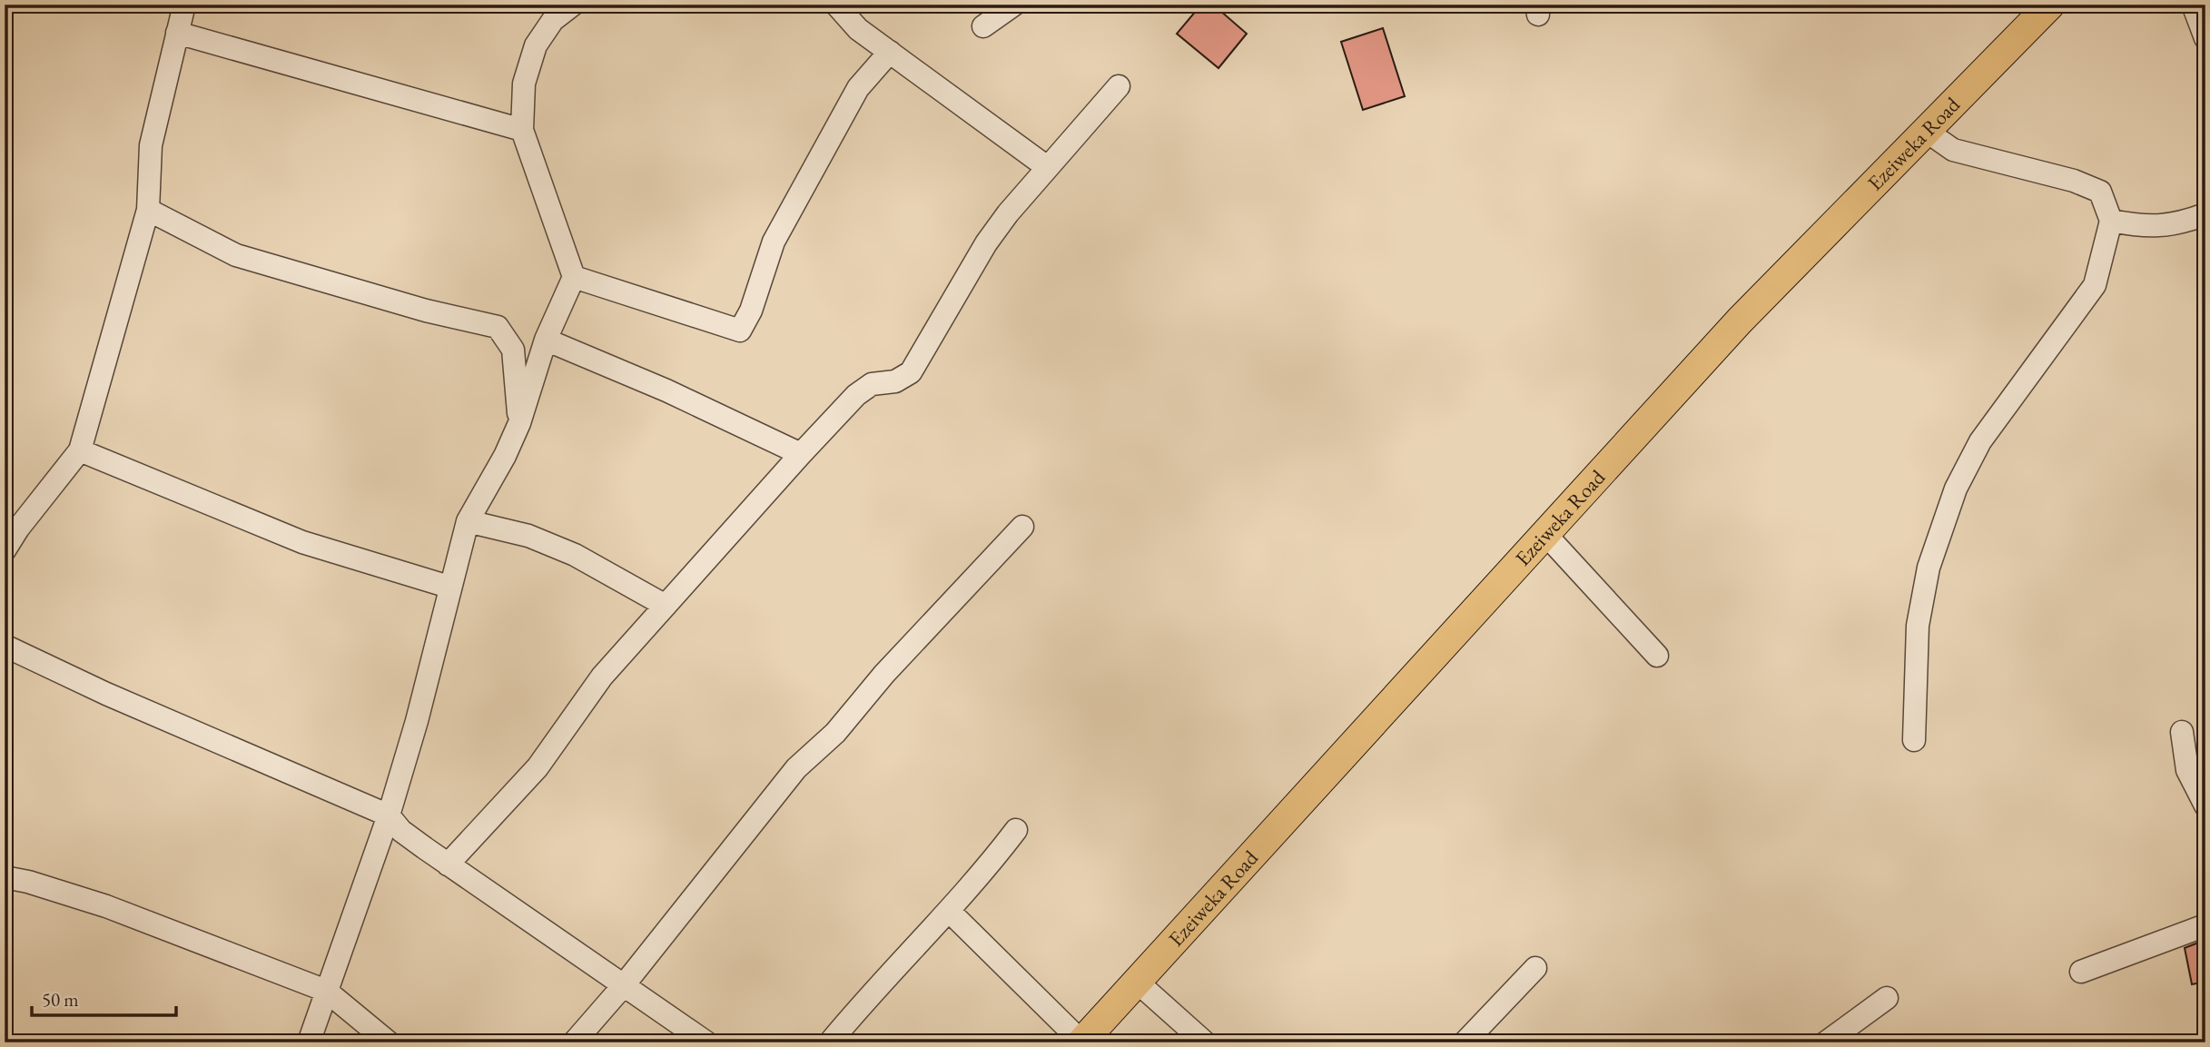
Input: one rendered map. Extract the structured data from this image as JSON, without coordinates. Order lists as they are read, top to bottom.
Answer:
{
  "streets": {
    "main road": ["Ezeiweka Road"]
  },
  "scale_bar": "50 m"
}
